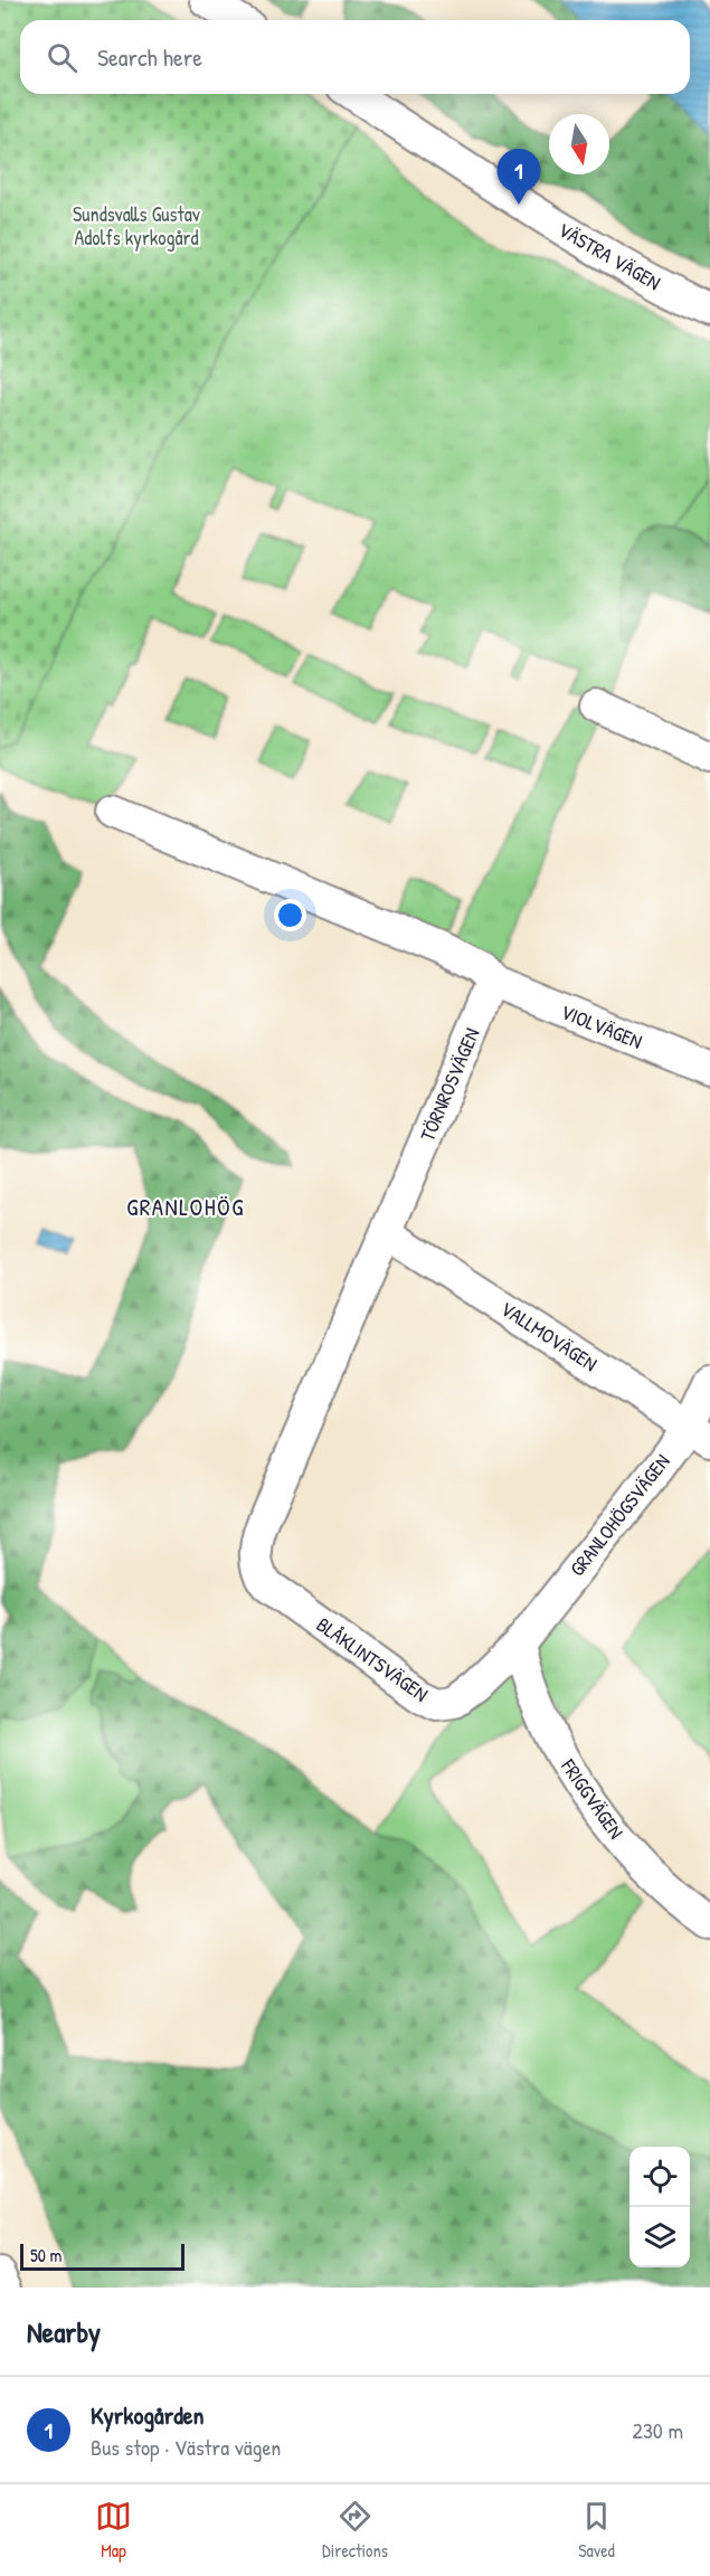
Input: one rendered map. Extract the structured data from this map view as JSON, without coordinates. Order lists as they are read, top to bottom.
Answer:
{
  "streets": {
    "street": [
      "VÄSTRA VÄGEN",
      "VIOLVÄGEN",
      "TÖRNROSVÄGEN",
      "VALLMOVÄGEN",
      "GRANLOHÖGSVÄGEN",
      "BLÅKLINTSVÄGEN",
      "FRIGGVÄGEN"
    ]
  },
  "crossings": [
    ["VIOLVÄGEN", "TÖRNROSVÄGEN"],
    ["TÖRNROSVÄGEN", "VALLMOVÄGEN"],
    ["TÖRNROSVÄGEN", "BLÅKLINTSVÄGEN"],
    ["VALLMOVÄGEN", "GRANLOHÖGSVÄGEN"],
    ["GRANLOHÖGSVÄGEN", "BLÅKLINTSVÄGEN"],
    ["GRANLOHÖGSVÄGEN", "FRIGGVÄGEN"],
    ["BLÅKLINTSVÄGEN", "FRIGGVÄGEN"]
  ],
  "districts": ["GRANLOHÖG"],
  "parks": ["Sundsvalls Gustav Adolfs kyrkogård"],
  "scale_bar": "50 m",
  "north": "bottom",
  "page": {
    "search": "Search here",
    "pins": "1",
    "scale": "50 m",
    "heading": "Nearby",
    "list": [
      {
        "mark": "1",
        "name": "Kyrkogården",
        "note": "Bus stop · Västra vägen",
        "value": "230 m"
      }
    ],
    "nav": ["Map", "Directions", "Saved"]
  }
}
